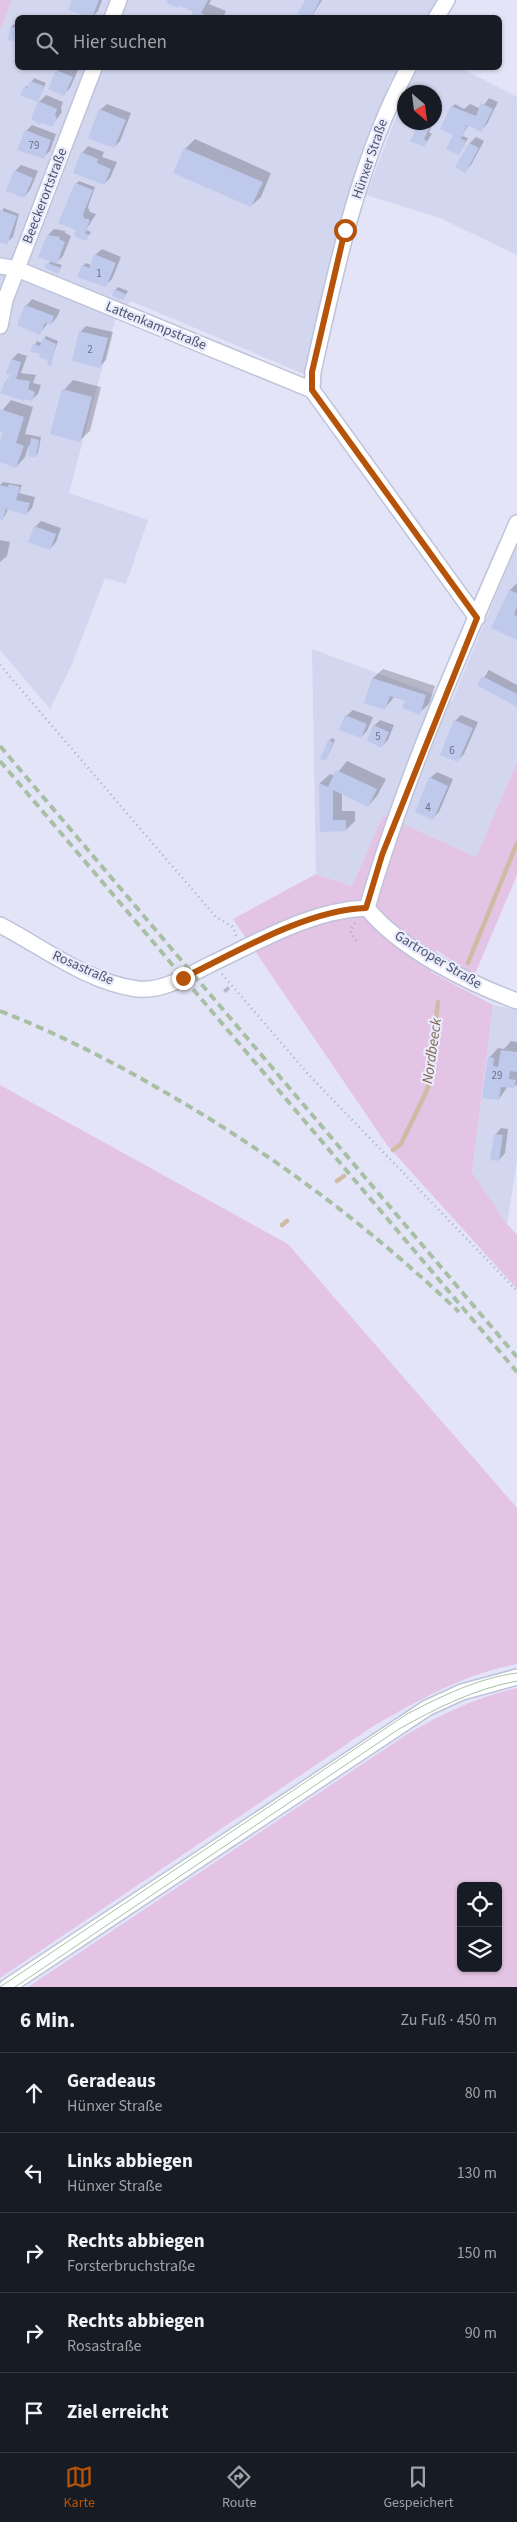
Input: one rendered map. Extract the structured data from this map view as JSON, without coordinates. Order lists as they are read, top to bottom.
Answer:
{
  "streets": {
    "street": [
      "Hünxer Straße",
      "Beeckerortstraße",
      "Lattenkampstraße",
      "Gartroper Straße",
      "Rosastraße"
    ]
  },
  "crossings": [
    ["Hünxer Straße", "Lattenkampstraße"],
    ["Beeckerortstraße", "Lattenkampstraße"],
    ["Gartroper Straße", "Rosastraße"]
  ],
  "water": ["Nordbeeck"],
  "house_numbers": [
    "79",
    "1",
    "2",
    "5",
    "6",
    "4",
    "29"
  ],
  "north": "bottom right",
  "page": {
    "search": "Hier suchen",
    "heading": ["6 Min.", "Zu Fuß · 450 m"],
    "list": [
      ["Geradeaus", "Hünxer Straße", "80 m"],
      ["Links abbiegen", "Hünxer Straße", "130 m"],
      ["Rechts abbiegen", "Forsterbruchstraße", "150 m"],
      ["Rechts abbiegen", "Rosastraße", "90 m"],
      "Ziel erreicht"
    ],
    "nav": ["Karte", "Route", "Gespeichert"]
  }
}
